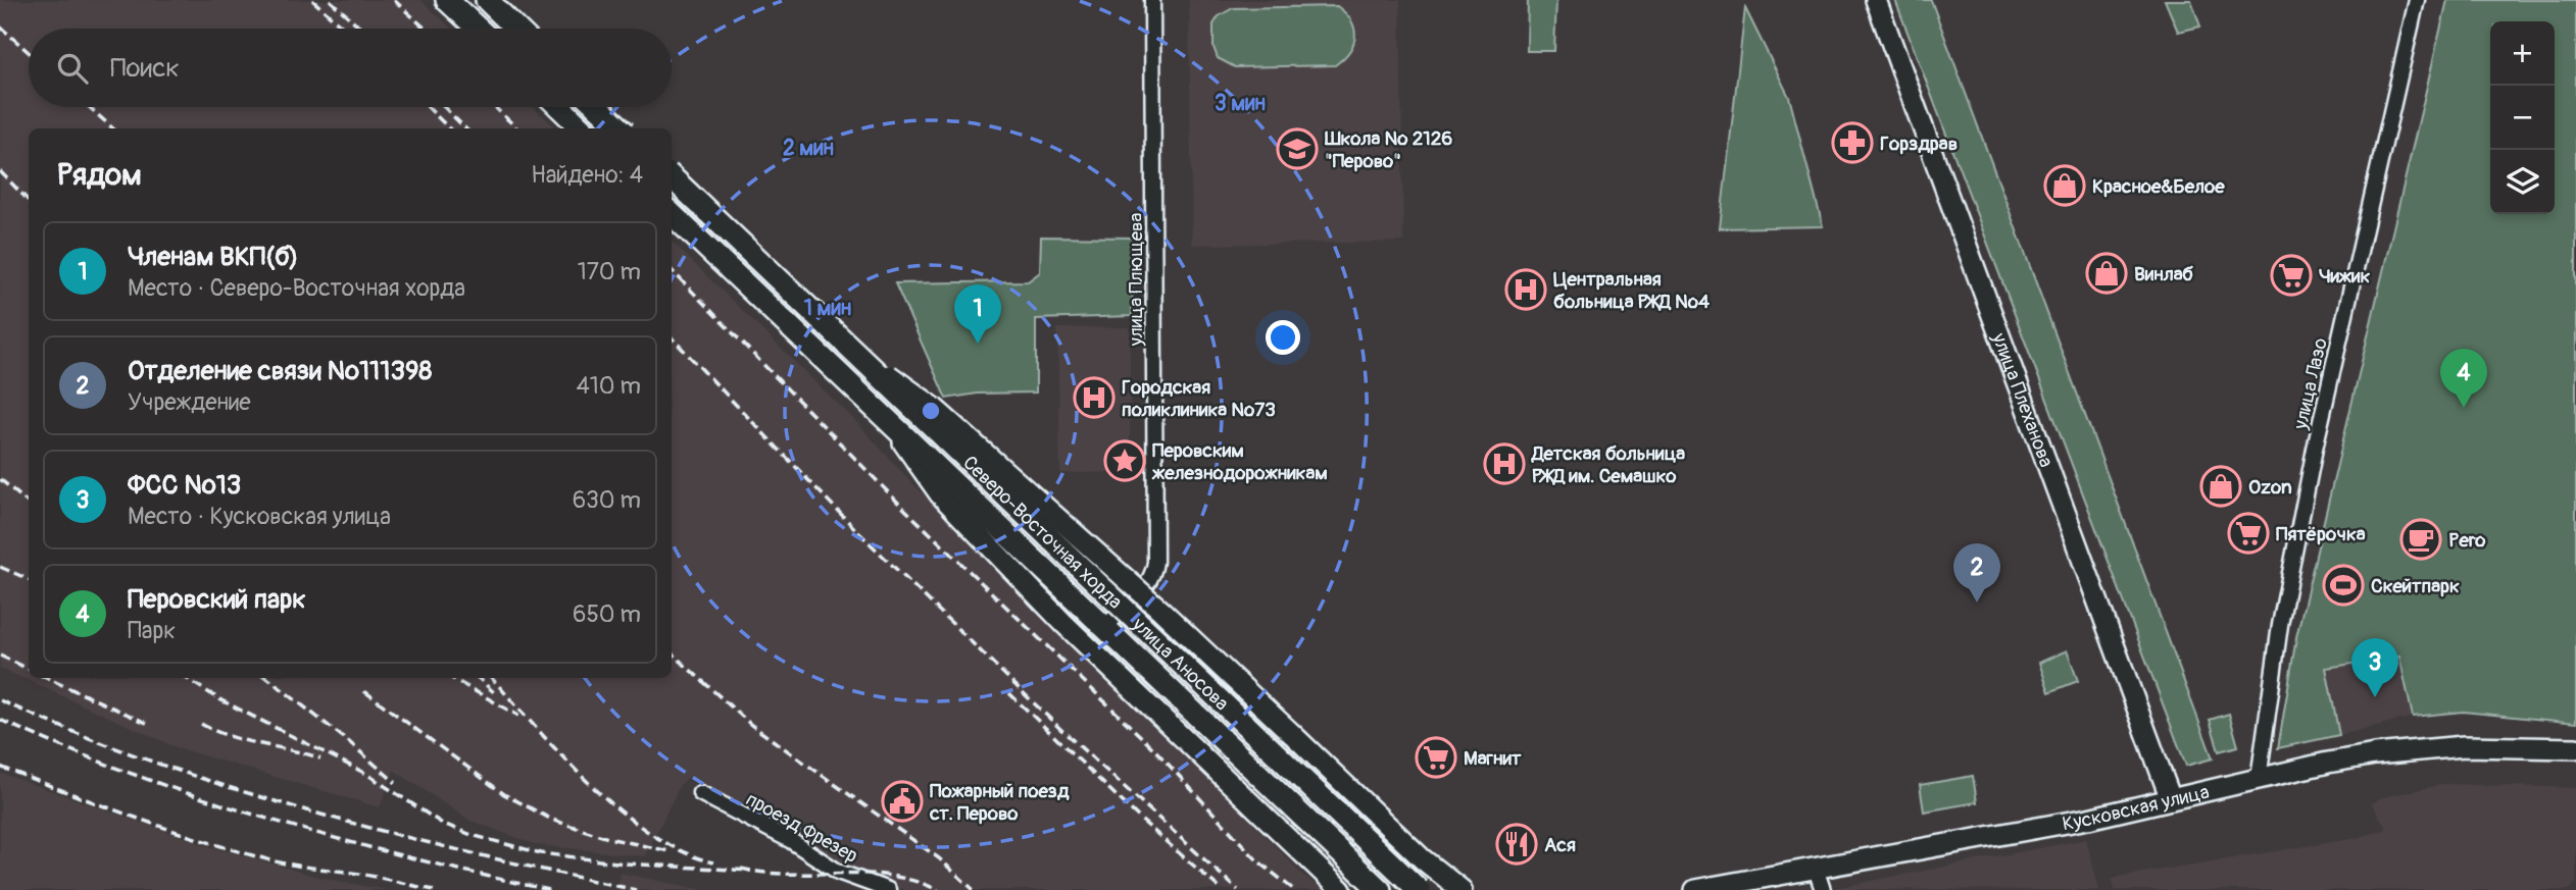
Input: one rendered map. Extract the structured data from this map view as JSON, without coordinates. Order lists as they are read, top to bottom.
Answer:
{
  "streets": {
    "main road": ["Северо-Восточная хорда"],
    "street": [
      "улица Плющева",
      "улица Лазо",
      "улица Плеханова",
      "улица Аносова",
      "Кусковская улица",
      "проезд Фрезер"
    ]
  },
  "crossings": [
    ["улица Плющева", "улица Аносова"],
    ["улица Лазо", "Кусковская улица"],
    ["улица Плеханова", "Кусковская улица"]
  ],
  "places": {
    "pharmacy": ["Горздрав"],
    "school or university": ["Школа № 2126 \"Перово\""],
    "shop": ["Красное&Белое", "Винлаб", "Ozon"],
    "supermarket": ["Чижик", "Пятёрочка", "Магнит"],
    "hospital": ["Центральная больница РЖД №4", "Городская поликлиника №73", "Детская больница РЖД им. Семашко"],
    "place": ["Перовским железнодорожникам"],
    "cafe": ["Pero"],
    "sports": ["Скейтпарк"],
    "public building": ["Пожарный поезд ст. Перово"],
    "restaurant": ["Ася"]
  },
  "page": {
    "map_buttons": ["+", "−"],
    "search": "Поиск",
    "heading": ["Рядом", "Найдено: 4"],
    "list": [
      {
        "mark": "1",
        "name": "Членам ВКП(б)",
        "note": "Место · Северо-Восточная хорда",
        "value": "170 m"
      },
      {
        "mark": "2",
        "name": "Отделение связи №111398",
        "note": "Учреждение",
        "value": "410 m"
      },
      {
        "mark": "3",
        "name": "ФСС №13",
        "note": "Место · Кусковская улица",
        "value": "630 m"
      },
      {
        "mark": "4",
        "name": "Перовский парк",
        "note": "Парк",
        "value": "650 m"
      }
    ],
    "pins": [
      "1",
      "4",
      "2",
      "3"
    ]
  },
  "rings": ["3 мин", "2 мин", "1 мин"]
}
